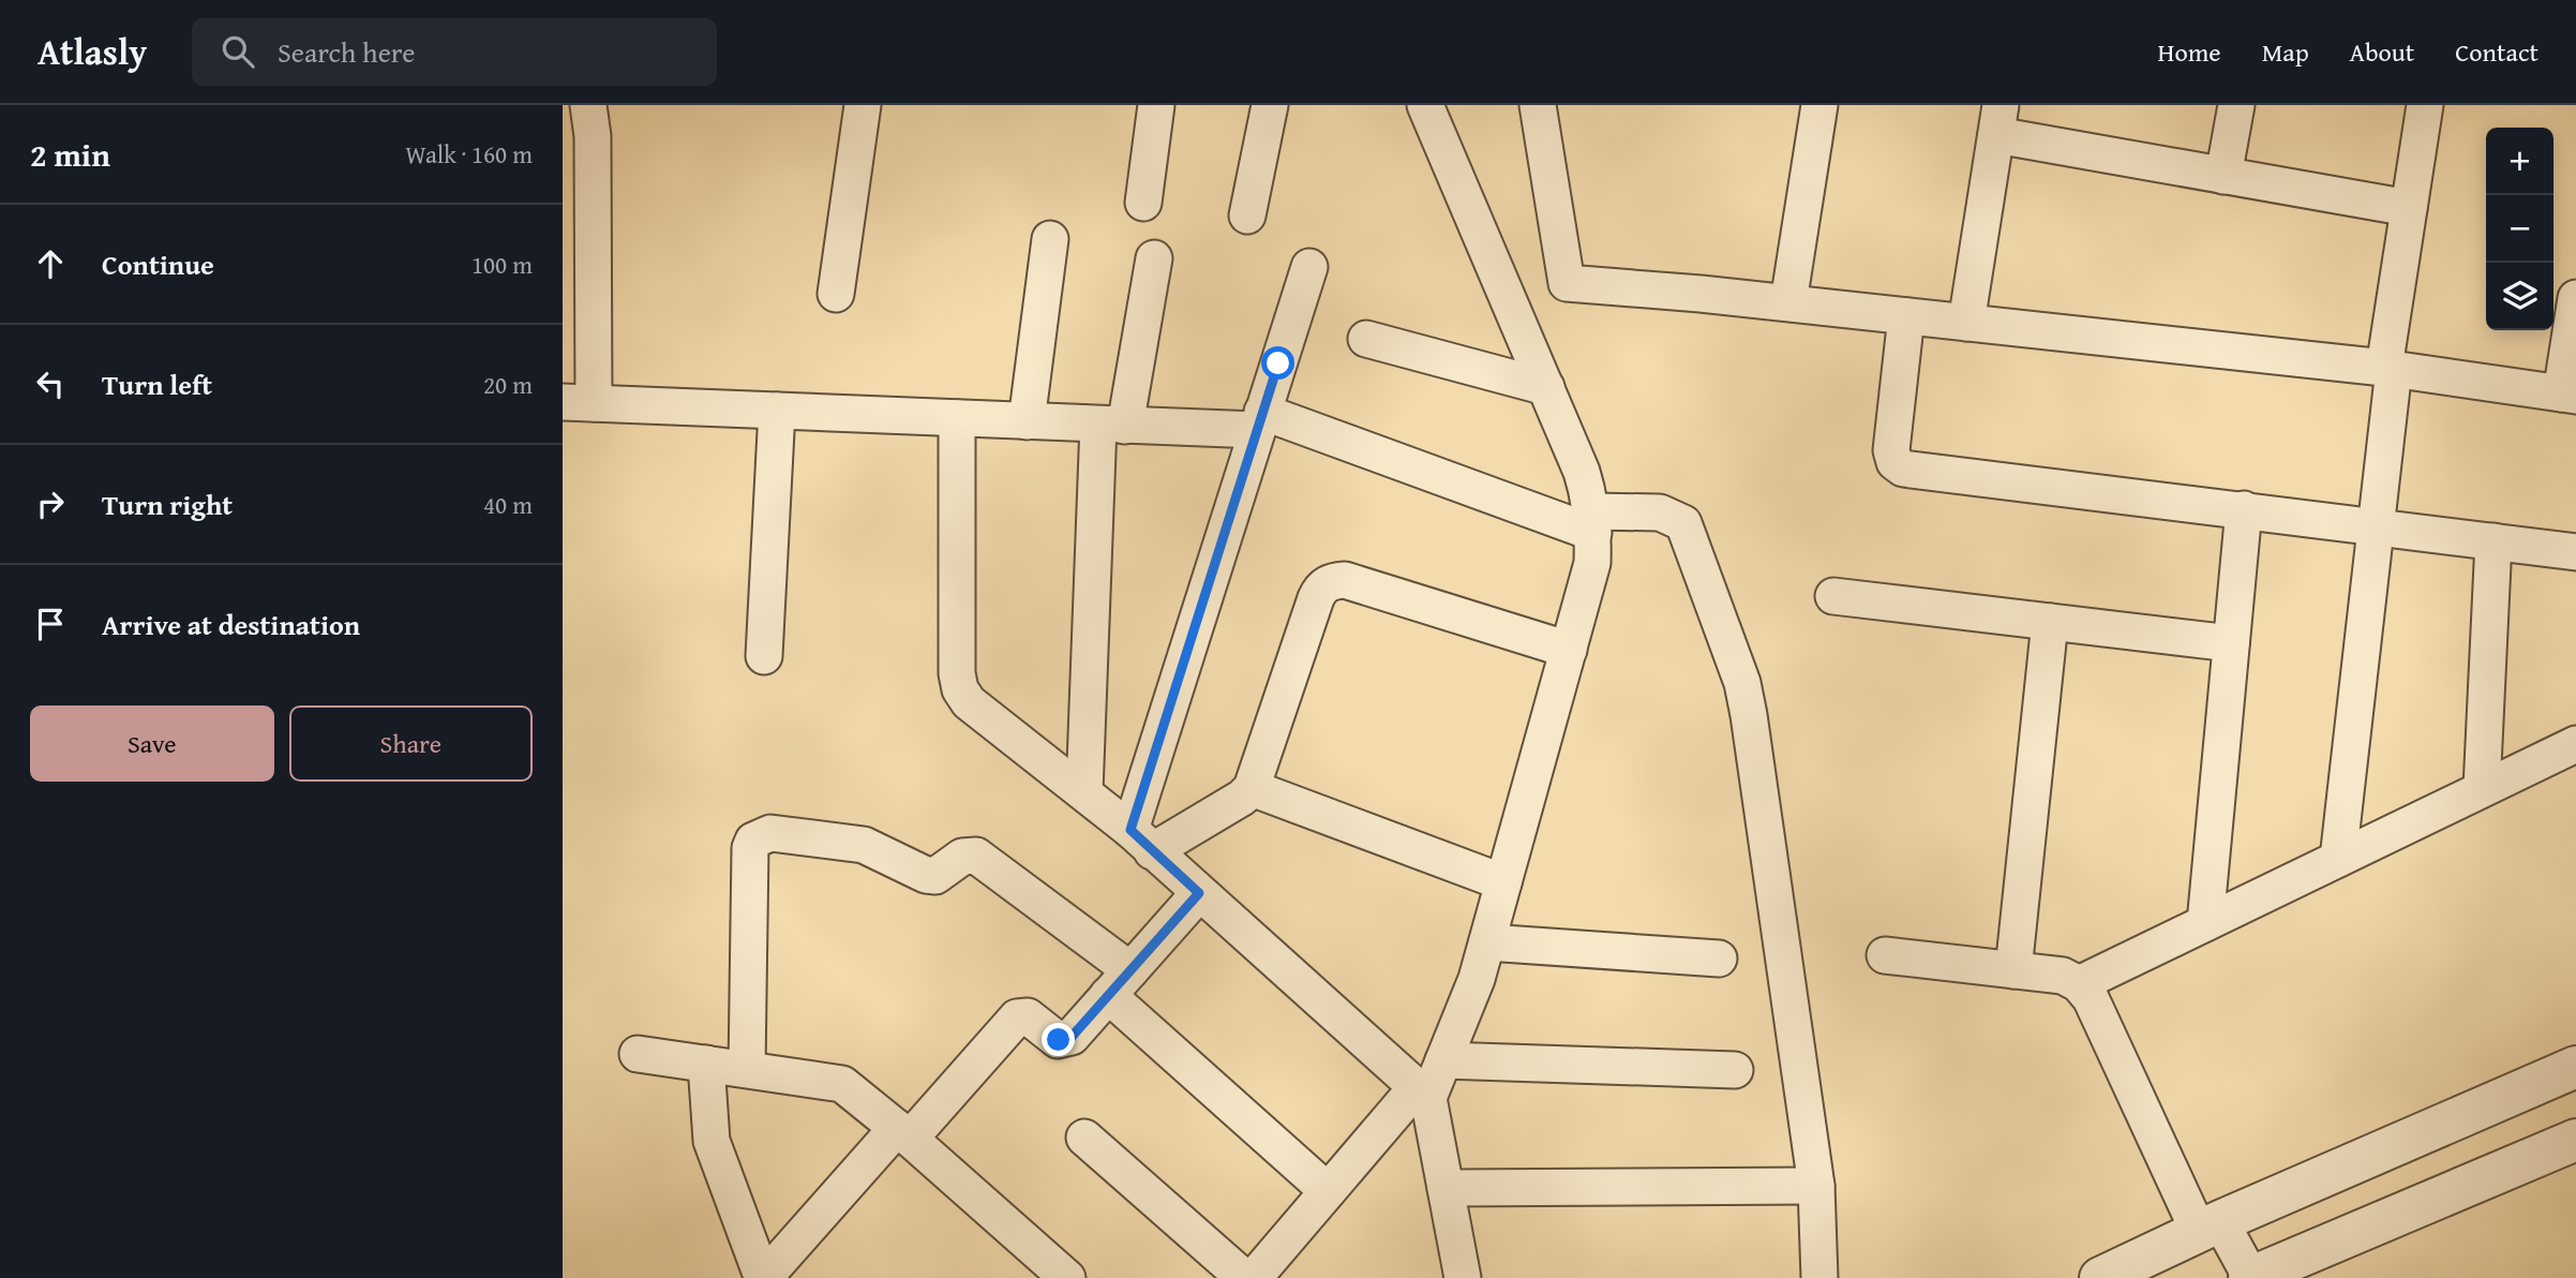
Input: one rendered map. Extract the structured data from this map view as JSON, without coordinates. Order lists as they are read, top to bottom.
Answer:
{
  "page": {
    "header": "Atlasly",
    "search": "Search here",
    "nav": [
      "Home",
      "Map",
      "About",
      "Contact"
    ],
    "heading": ["2 min", "Walk · 160 m"],
    "map_buttons": ["+", "−"],
    "list": [
      ["Continue", "100 m"],
      ["Turn left", "20 m"],
      ["Turn right", "40 m"],
      "Arrive at destination"
    ],
    "buttons": ["Save", "Share"]
  }
}
